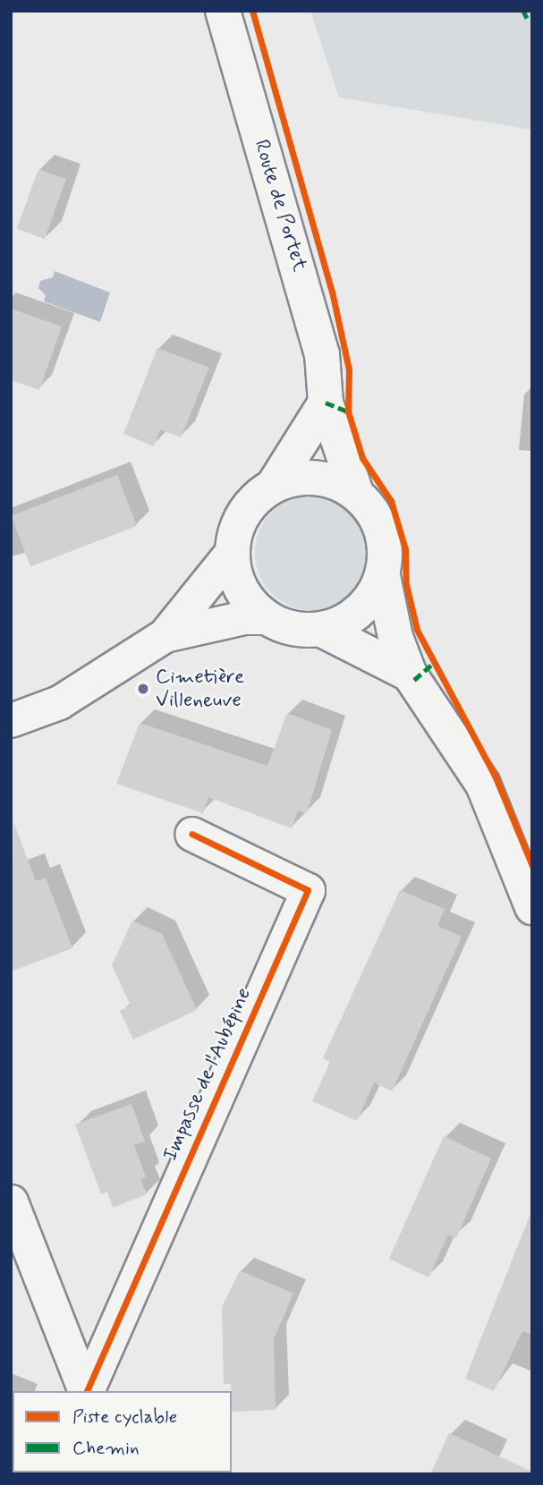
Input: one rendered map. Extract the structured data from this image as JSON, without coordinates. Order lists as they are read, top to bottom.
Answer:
{
  "streets": {
    "street": ["Route de Portet", "Impasse de l'Aubépine"]
  },
  "places": ["Cimetière Villeneuve"],
  "legend": ["Piste cyclable", "Chemin"]
}
